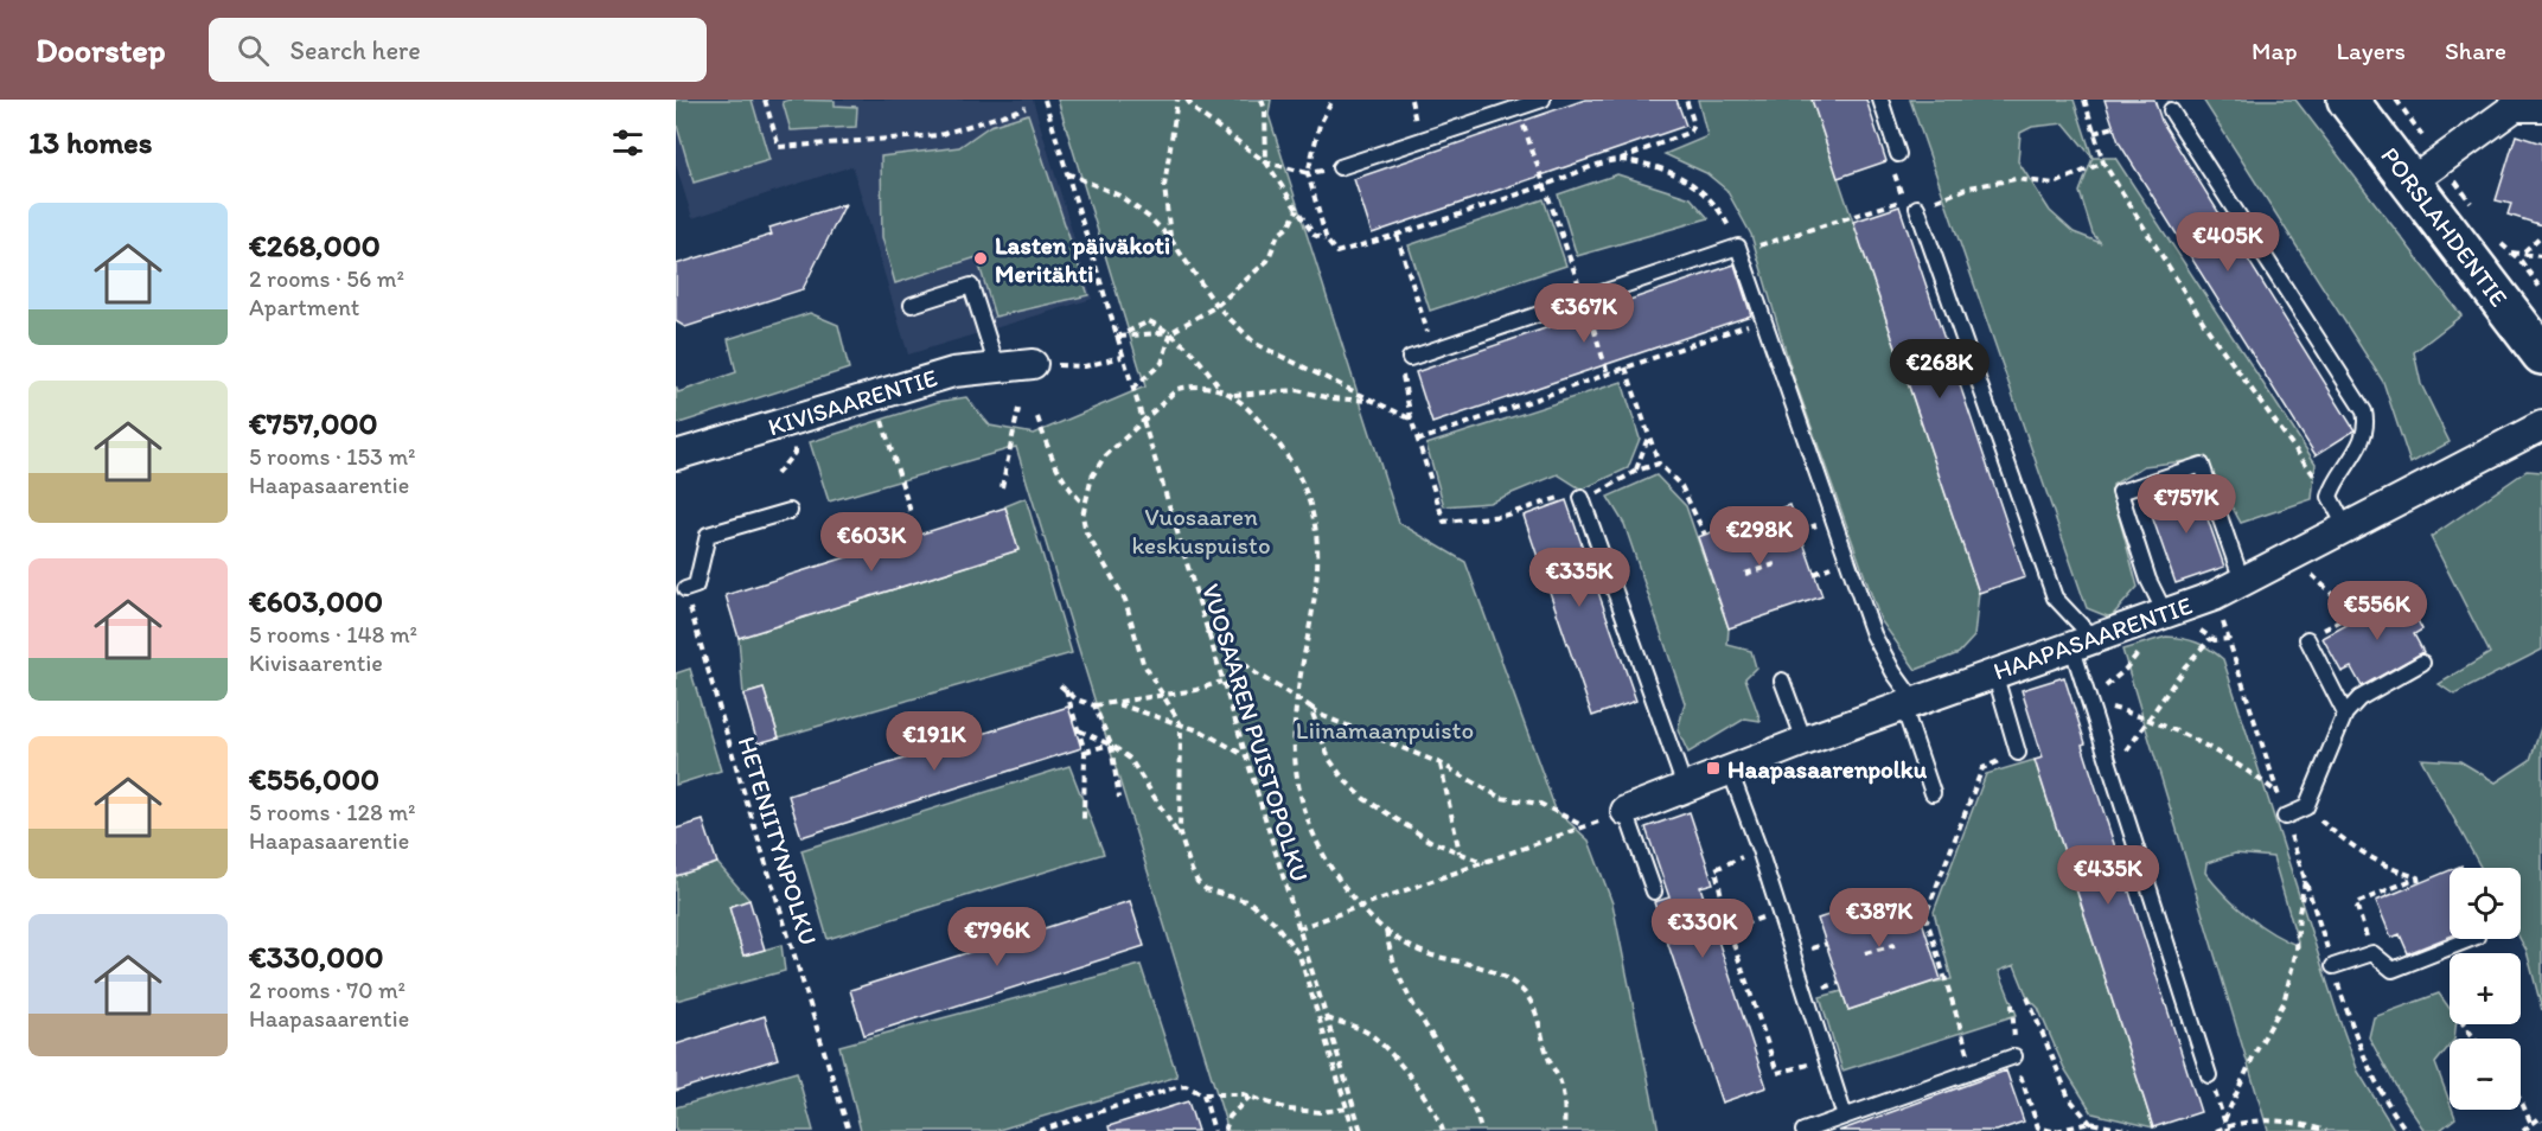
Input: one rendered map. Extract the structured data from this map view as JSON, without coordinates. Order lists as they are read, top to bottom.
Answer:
{
  "streets": {
    "street": ["PORSLAHDENTIE", "KIVISAARENTIE", "HAAPASAARENTIE"],
    "path": ["VUOSAAREN PUISTOPOLKU", "HETENIITYNPOLKU"]
  },
  "parks": ["Vuosaaren keskuspuisto", "Liinamaanpuisto"],
  "places": {
    "other": ["Lasten päiväkoti Meritähti"],
    "transit": ["Haapasaarenpolku"]
  },
  "page": {
    "header": "Doorstep",
    "search": "Search here",
    "nav": ["Map", "Layers", "Share"],
    "heading": "13 homes",
    "list": [
      {
        "name": "€268,000",
        "note": "2 rooms · 56 m² · Apartment"
      },
      {
        "name": "€757,000",
        "note": "5 rooms · 153 m² · Haapasaarentie"
      },
      {
        "name": "€603,000",
        "note": "5 rooms · 148 m² · Kivisaarentie"
      },
      {
        "name": "€556,000",
        "note": "5 rooms · 128 m² · Haapasaarentie"
      },
      {
        "name": "€330,000",
        "note": "2 rooms · 70 m² · Haapasaarentie"
      }
    ],
    "price": [
      "€405K",
      "€367K",
      "€268K",
      "€757K",
      "€298K",
      "€603K",
      "€335K",
      "€556K",
      "€191K",
      "€435K",
      "€387K",
      "€330K",
      "€796K"
    ],
    "map_buttons": ["+", "−"]
  }
}
